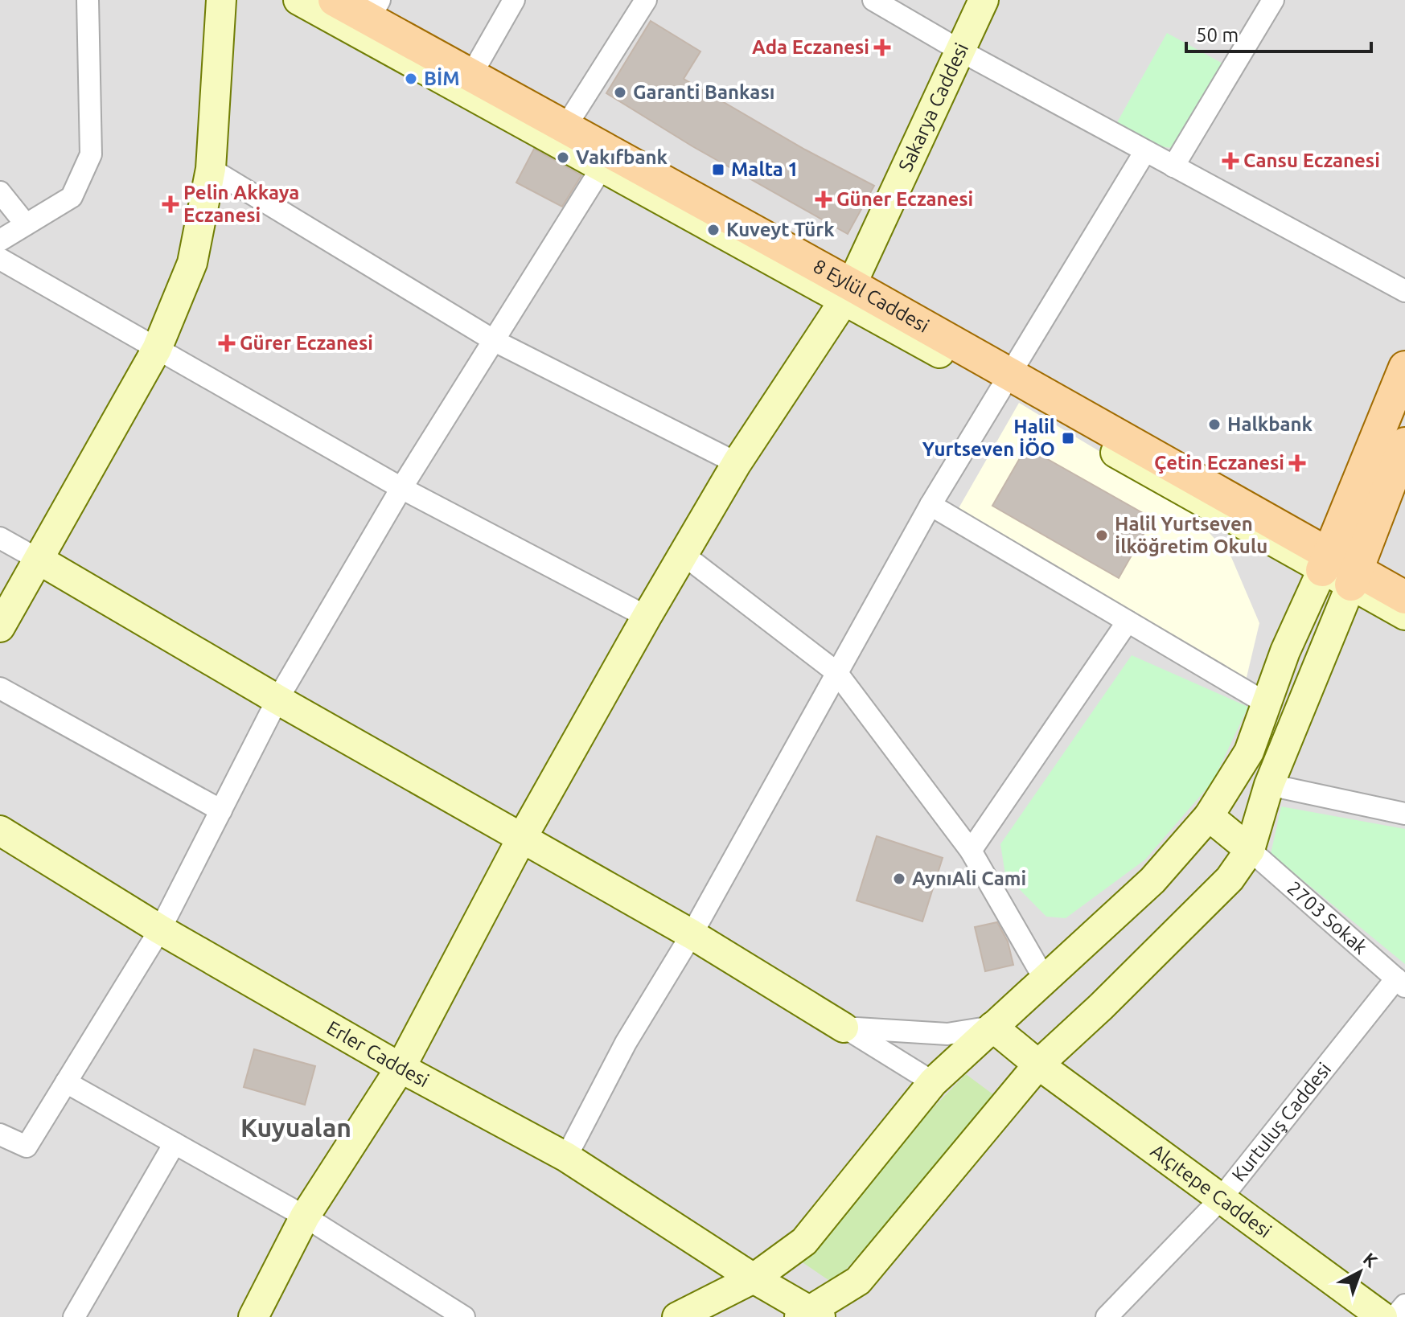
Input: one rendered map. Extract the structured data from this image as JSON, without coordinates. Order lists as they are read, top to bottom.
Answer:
{
  "streets": {
    "main road": ["8 Eylül Caddesi"],
    "street": [
      "Sakarya Caddesi",
      "2703 Sokak",
      "Erler Caddesi",
      "Kurtuluş Caddesi",
      "Alçıtepe Caddesi"
    ]
  },
  "crossings": [
    ["Sakarya Caddesi", "8 Eylül Caddesi"],
    ["Sakarya Caddesi", "Erler Caddesi"],
    ["2703 Sokak", "Kurtuluş Caddesi"],
    ["Kurtuluş Caddesi", "Alçıtepe Caddesi"]
  ],
  "districts": ["Kuyualan"],
  "places": {
    "health": [
      "Ada Eczanesi",
      "Cansu Eczanesi",
      "Güner Eczanesi",
      "Pelin Akkaya Eczanesi",
      "Gürer Eczanesi",
      "Çetin Eczanesi"
    ],
    "other": [
      "BİM",
      "Garanti Bankası",
      "Vakıfbank",
      "Kuveyt Türk",
      "Halkbank",
      "Halil Yurtseven İlköğretim Okulu",
      "AynıAli Cami"
    ],
    "transit": ["Malta 1", "Halil Yurtseven İÖO"]
  },
  "scale_bar": "50 m",
  "north": "top right"
}
